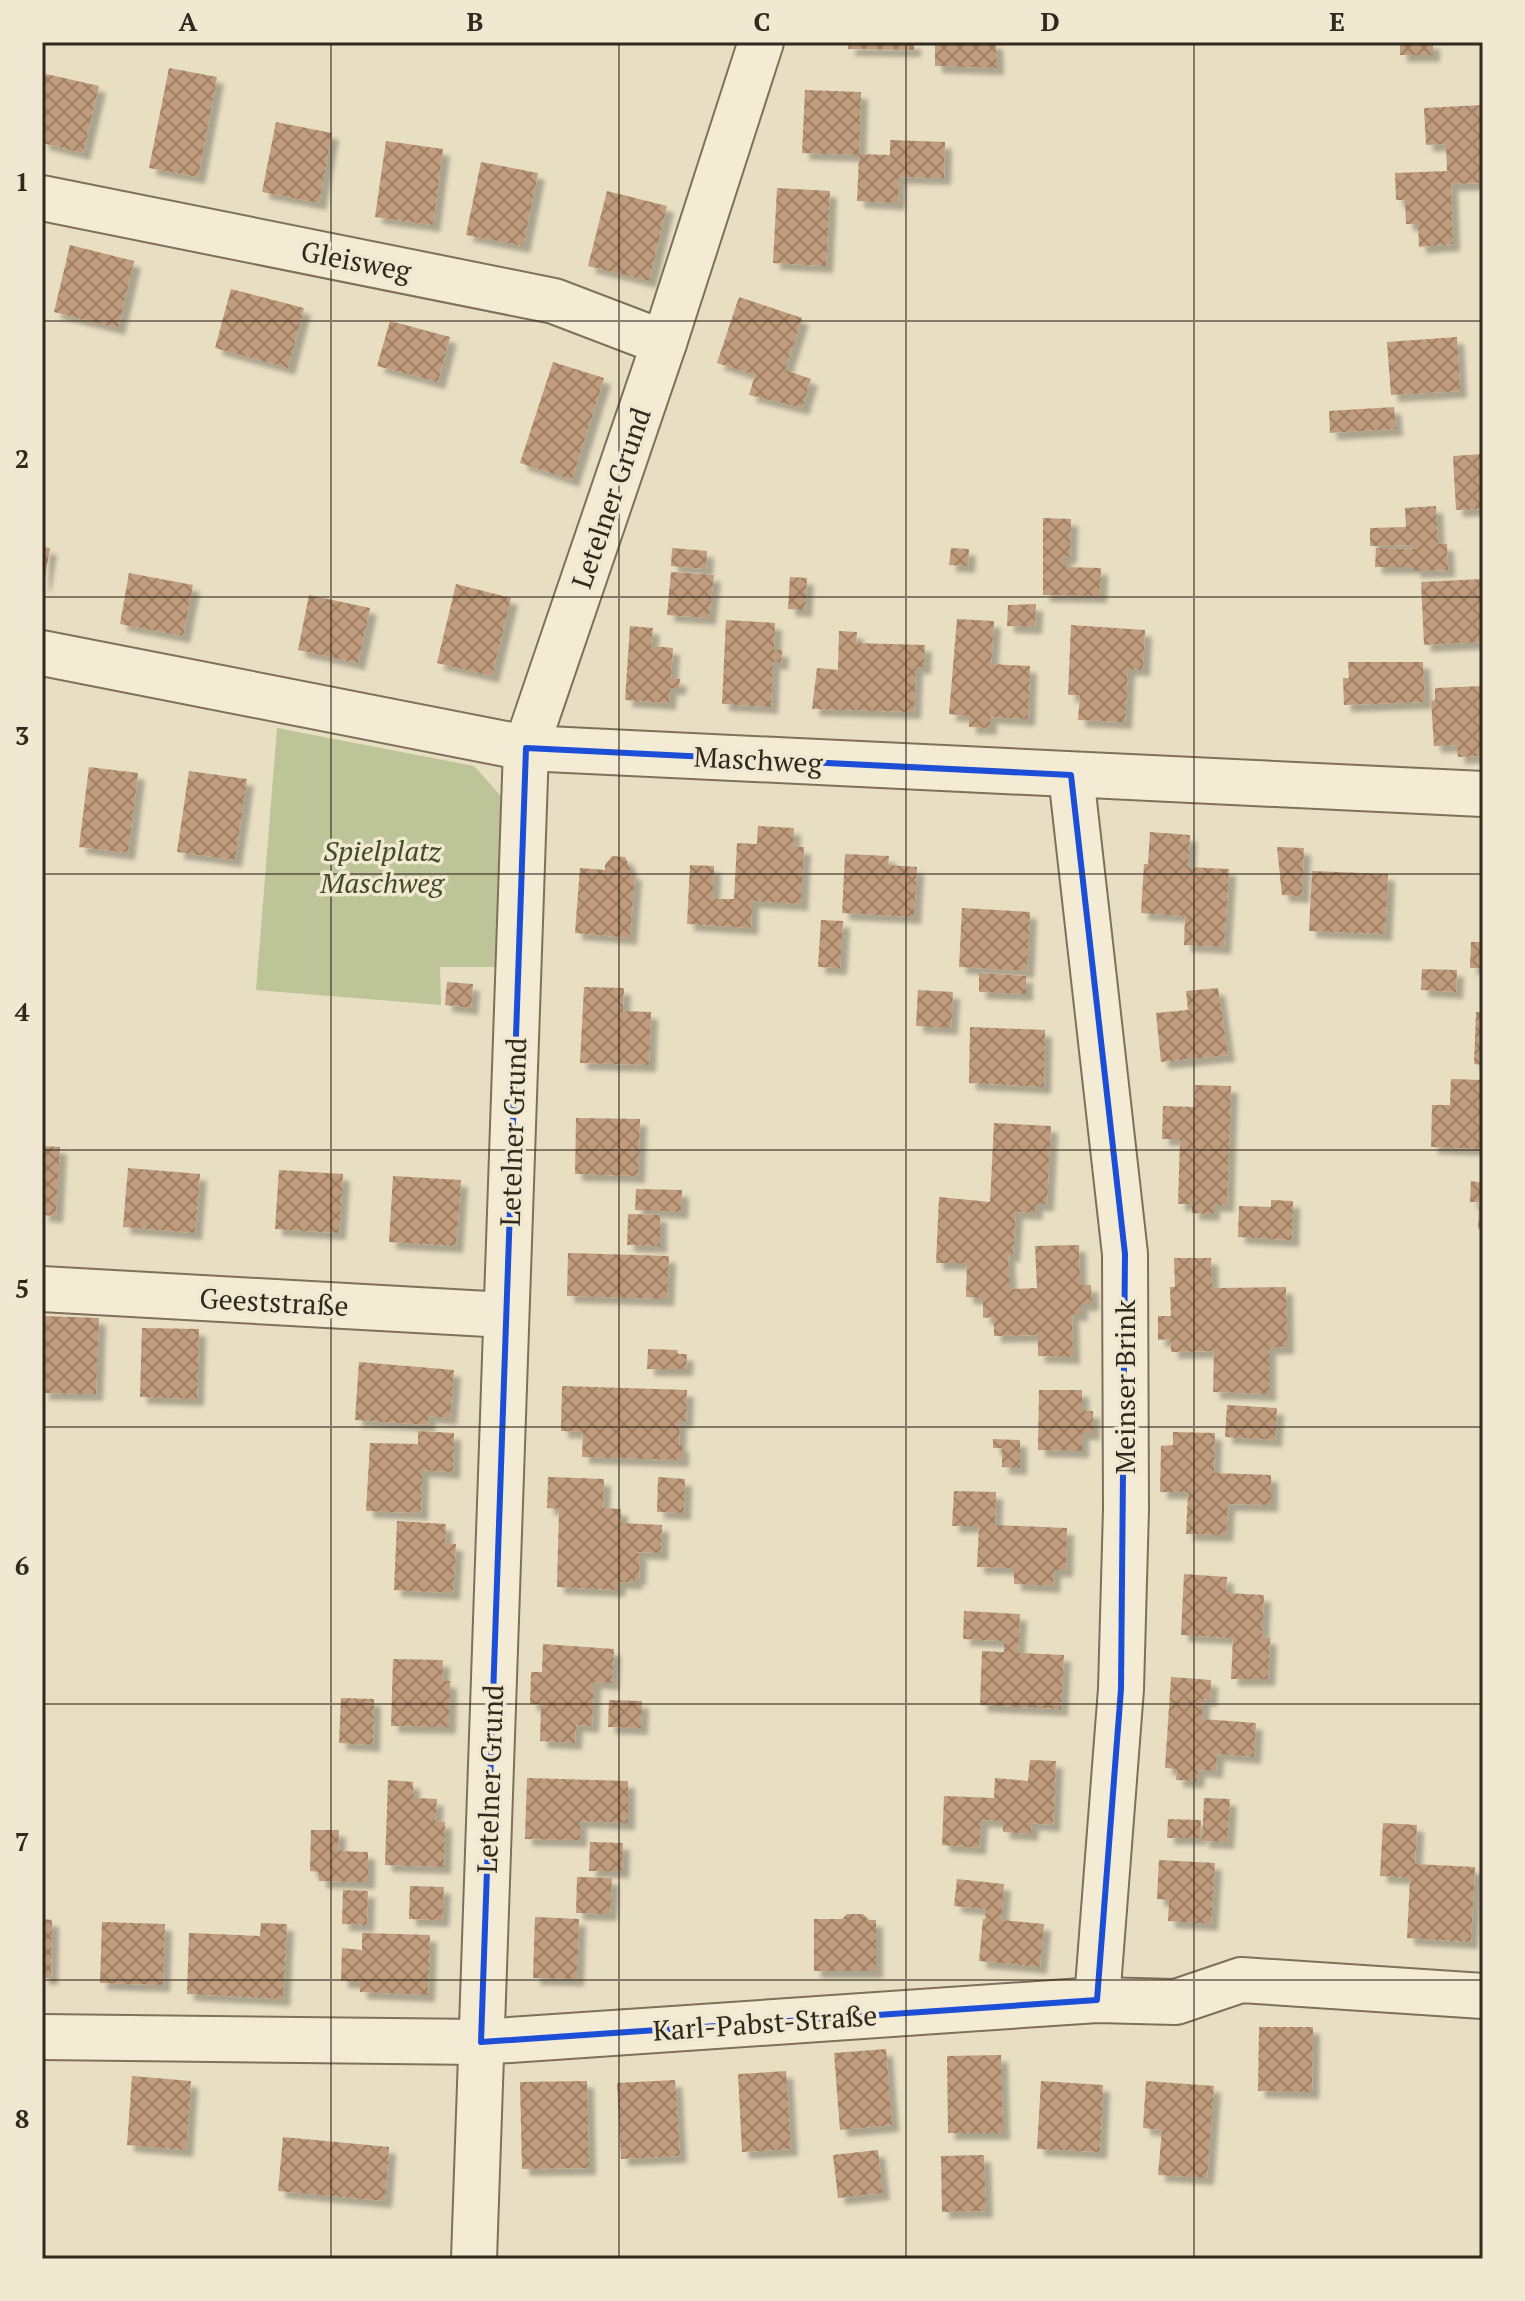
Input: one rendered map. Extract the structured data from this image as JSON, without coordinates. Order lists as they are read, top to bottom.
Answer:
{
  "streets": {
    "street": [
      "Gleisweg",
      "Letelner Grund",
      "Maschweg",
      "Geeststraße",
      "Meinser Brink",
      "Karl-Pabst-Straße"
    ]
  },
  "crossings": [
    ["Gleisweg", "Letelner Grund"],
    ["Letelner Grund", "Maschweg"],
    ["Letelner Grund", "Geeststraße"],
    ["Letelner Grund", "Karl-Pabst-Straße"],
    ["Maschweg", "Meinser Brink"],
    ["Meinser Brink", "Karl-Pabst-Straße"]
  ],
  "parks": ["Spielplatz Maschweg"],
  "grid": {
    "columns": [
      "A",
      "B",
      "C",
      "D",
      "E"
    ],
    "rows": [
      "1",
      "2",
      "3",
      "4",
      "5",
      "6",
      "7",
      "8"
    ]
  }
}
